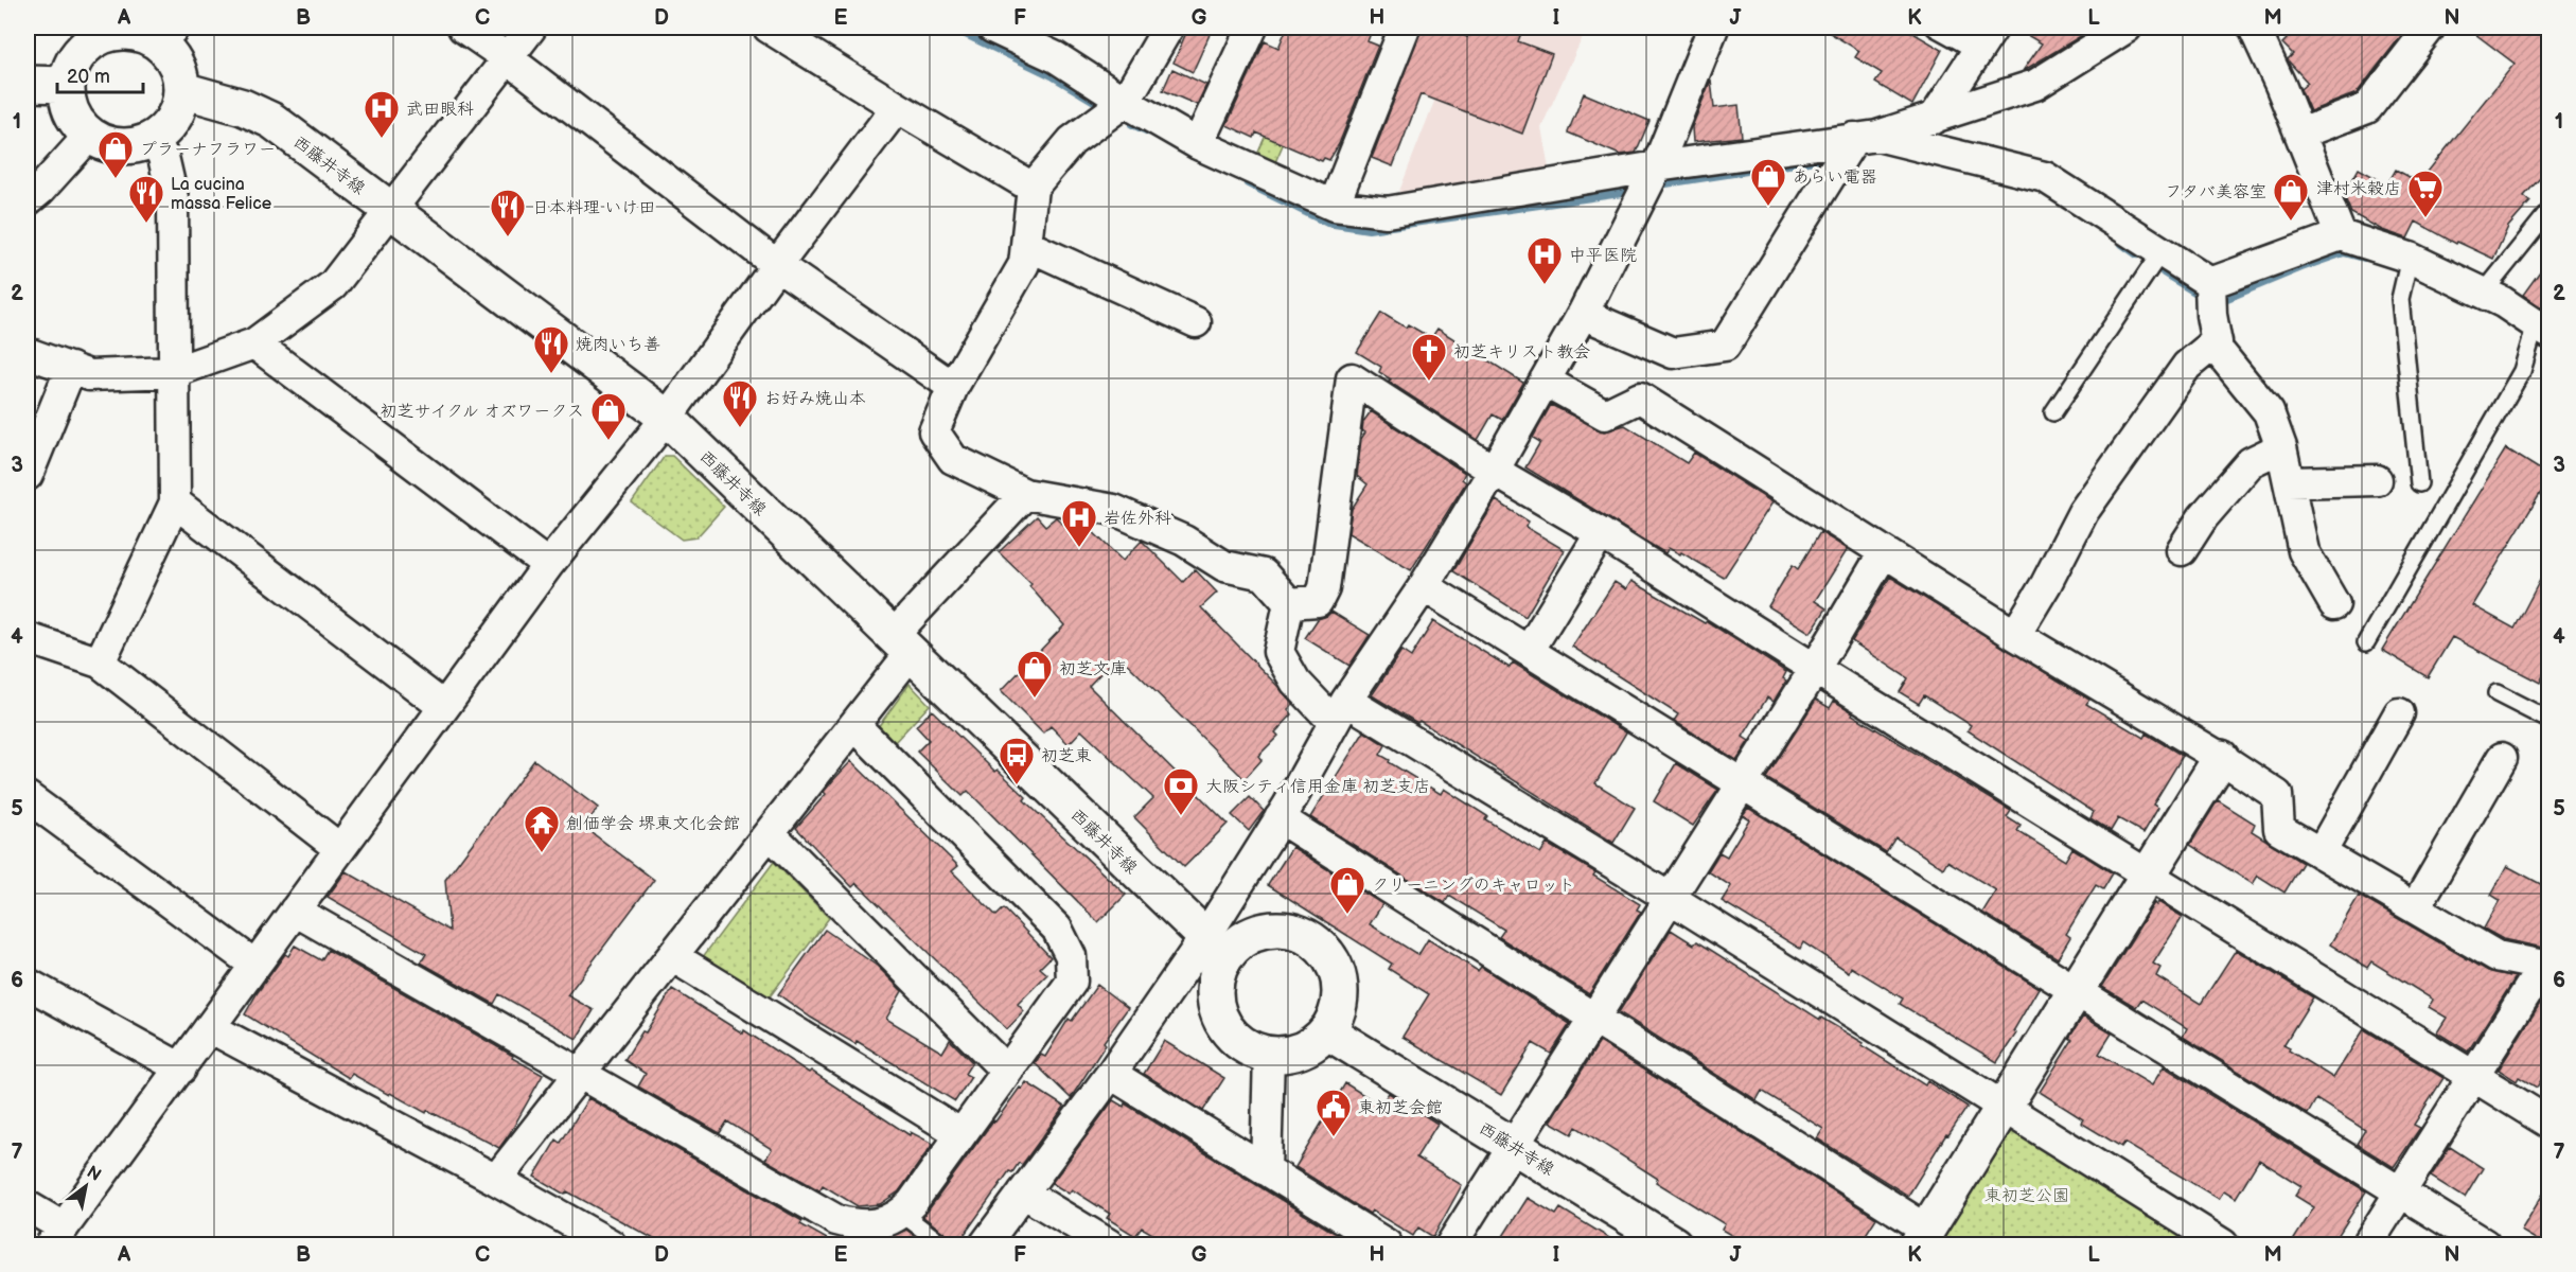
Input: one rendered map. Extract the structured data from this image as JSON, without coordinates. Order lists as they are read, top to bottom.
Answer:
{
  "streets": {
    "main road": ["西藤井寺線"]
  },
  "parks": ["東初芝公園"],
  "places": {
    "hospital": ["武田眼科", "中平医院", "岩佐外科"],
    "shop": [
      "プラーナフラワー",
      "あらい電器",
      "フタバ美容室",
      "初芝サイクル オズワークス",
      "初芝文庫",
      "クリーニングのキャロット"
    ],
    "supermarket": ["津村米穀店"],
    "restaurant": [
      "La cucina massa Felice",
      "日本料理 いけ田",
      "焼肉いち善",
      "お好み焼山本"
    ],
    "church": ["初芝キリスト教会"],
    "bus stop": ["初芝東"],
    "bank": ["大阪シティ信用金庫 初芝支店"],
    "temple": ["創価学会 堺東文化会館"],
    "public building": ["東初芝会館"]
  },
  "scale_bar": "20 m",
  "north": "top right",
  "grid": {
    "columns": [
      "A",
      "B",
      "C",
      "D",
      "E",
      "F",
      "G",
      "H",
      "I",
      "J",
      "K",
      "L",
      "M",
      "N"
    ],
    "rows": [
      "1",
      "2",
      "3",
      "4",
      "5",
      "6",
      "7"
    ]
  }
}
